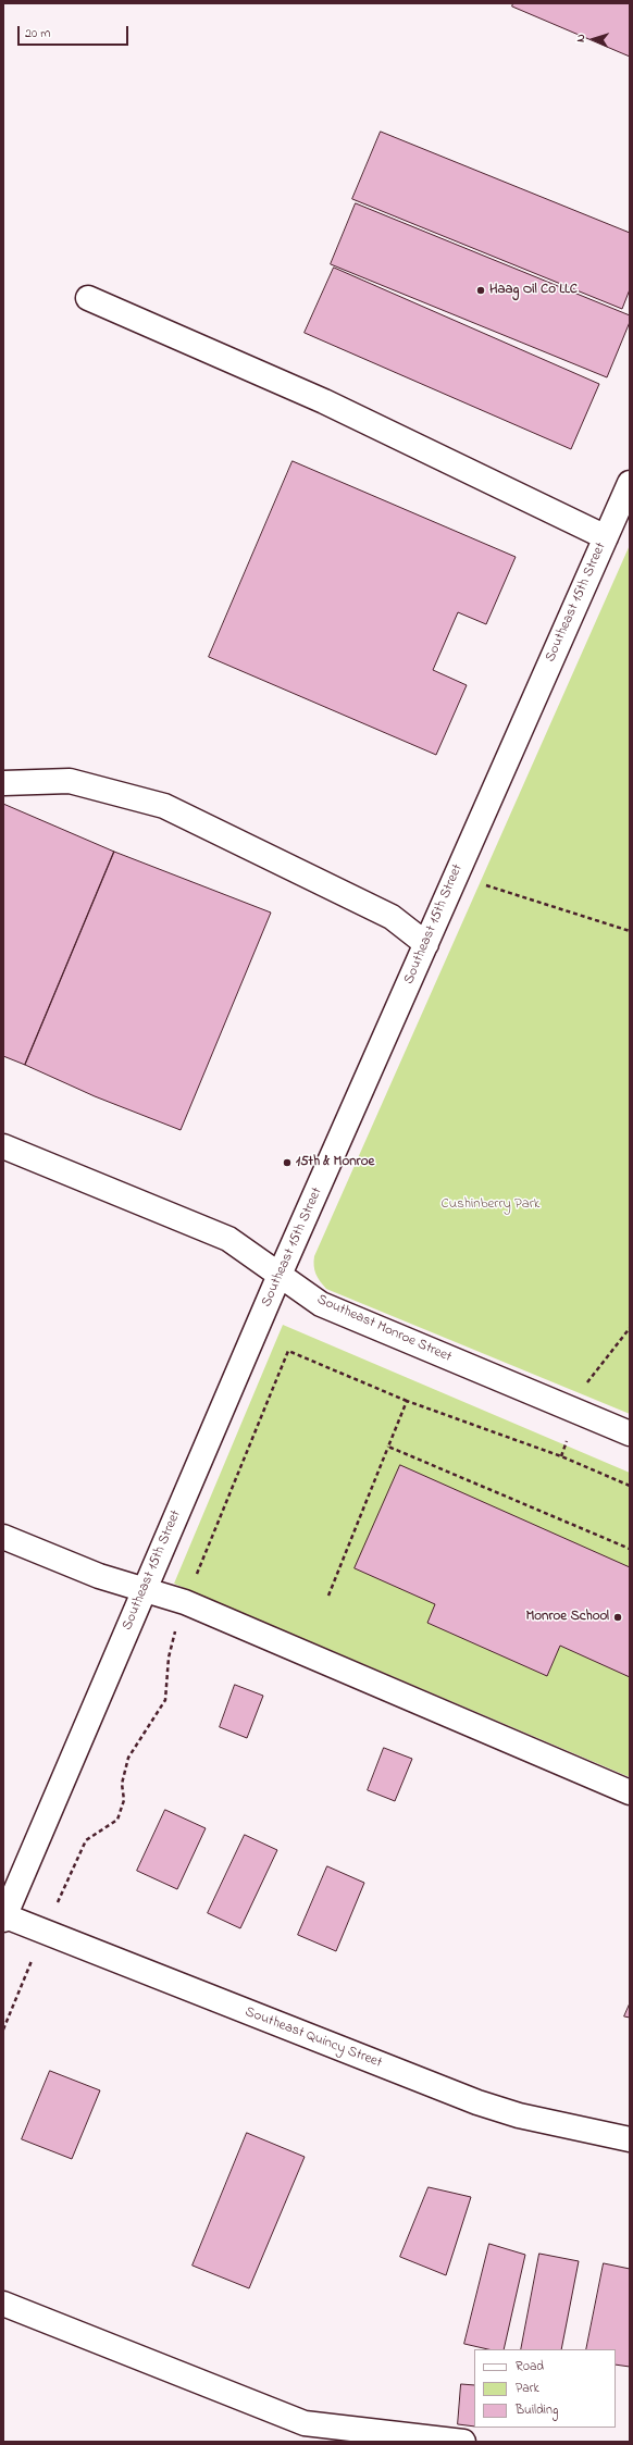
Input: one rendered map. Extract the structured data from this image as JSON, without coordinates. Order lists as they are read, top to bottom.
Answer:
{
  "streets": {
    "street": ["Southeast 15th Street", "Southeast Monroe Street", "Southeast Quincy Street"]
  },
  "crossings": [
    ["Southeast 15th Street", "Southeast Monroe Street"],
    ["Southeast 15th Street", "Southeast Quincy Street"]
  ],
  "parks": ["Cushinberry Park"],
  "places": ["Haag Oil Co LLC", "15th & Monroe", "Monroe School"],
  "legend": ["Road", "Park", "Building"],
  "scale_bar": "20 m",
  "north": "left"
}
